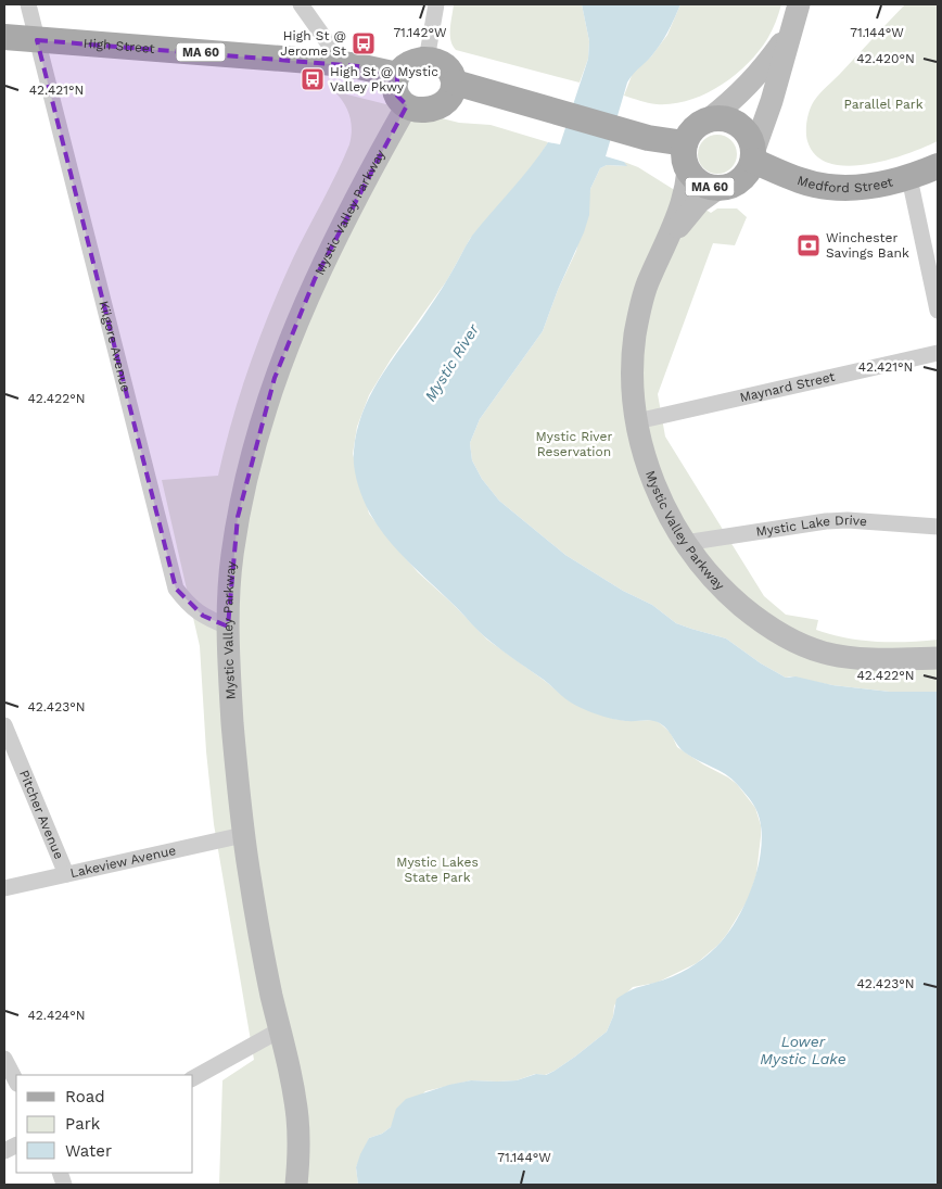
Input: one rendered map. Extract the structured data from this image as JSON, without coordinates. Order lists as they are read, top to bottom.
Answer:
{
  "streets": {
    "main road": [
      "High Street",
      "MA 60",
      "Medford Street",
      "Mystic Valley Parkway"
    ],
    "street": [
      "Kilgore Avenue",
      "Maynard Street",
      "Mystic Lake Drive",
      "Pitcher Avenue",
      "Lakeview Avenue"
    ]
  },
  "crossings": [
    ["High Street", "Mystic Valley Parkway"],
    ["High Street", "Kilgore Avenue"],
    ["MA 60", "Medford Street"],
    ["MA 60", "Mystic Valley Parkway"],
    ["Medford Street", "Mystic Valley Parkway"],
    ["Mystic Valley Parkway", "Kilgore Avenue"],
    ["Mystic Valley Parkway", "Maynard Street"],
    ["Mystic Valley Parkway", "Mystic Lake Drive"],
    ["Mystic Valley Parkway", "Lakeview Avenue"],
    ["Pitcher Avenue", "Lakeview Avenue"]
  ],
  "water": ["Mystic River", "Lower Mystic Lake"],
  "parks": ["Parallel Park", "Mystic River Reservation", "Mystic Lakes State Park"],
  "places": {
    "bus stop": ["High St @ Jerome St", "High St @ Mystic Valley Pkwy"],
    "bank": ["Winchester Savings Bank"]
  },
  "legend": ["Road", "Park", "Water"],
  "coordinates": [
    "71.142°W",
    "71.144°W",
    "42.420°N",
    "42.421°N",
    "42.422°N",
    "42.423°N",
    "42.424°N"
  ]
}
